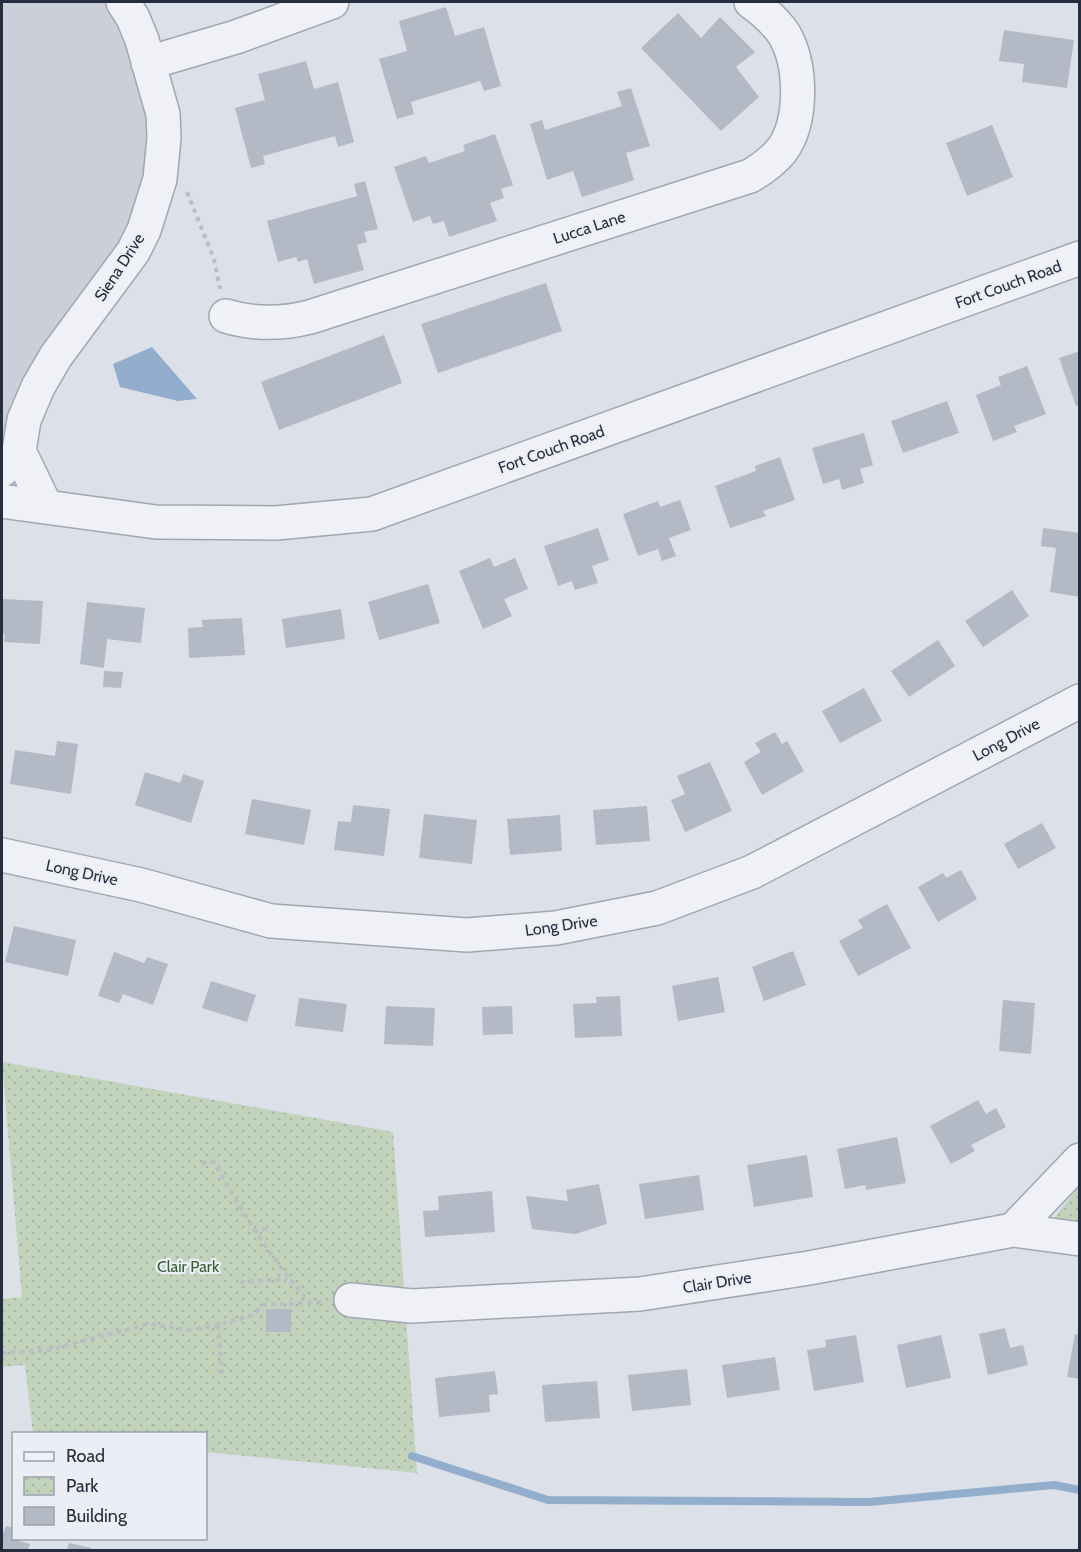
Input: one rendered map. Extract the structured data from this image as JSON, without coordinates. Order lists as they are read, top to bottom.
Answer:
{
  "streets": {
    "street": [
      "Lucca Lane",
      "Siena Drive",
      "Fort Couch Road",
      "Long Drive",
      "Clair Drive"
    ]
  },
  "crossings": [
    ["Siena Drive", "Fort Couch Road"]
  ],
  "parks": ["Clair Park"],
  "legend": ["Road", "Park", "Building"]
}
